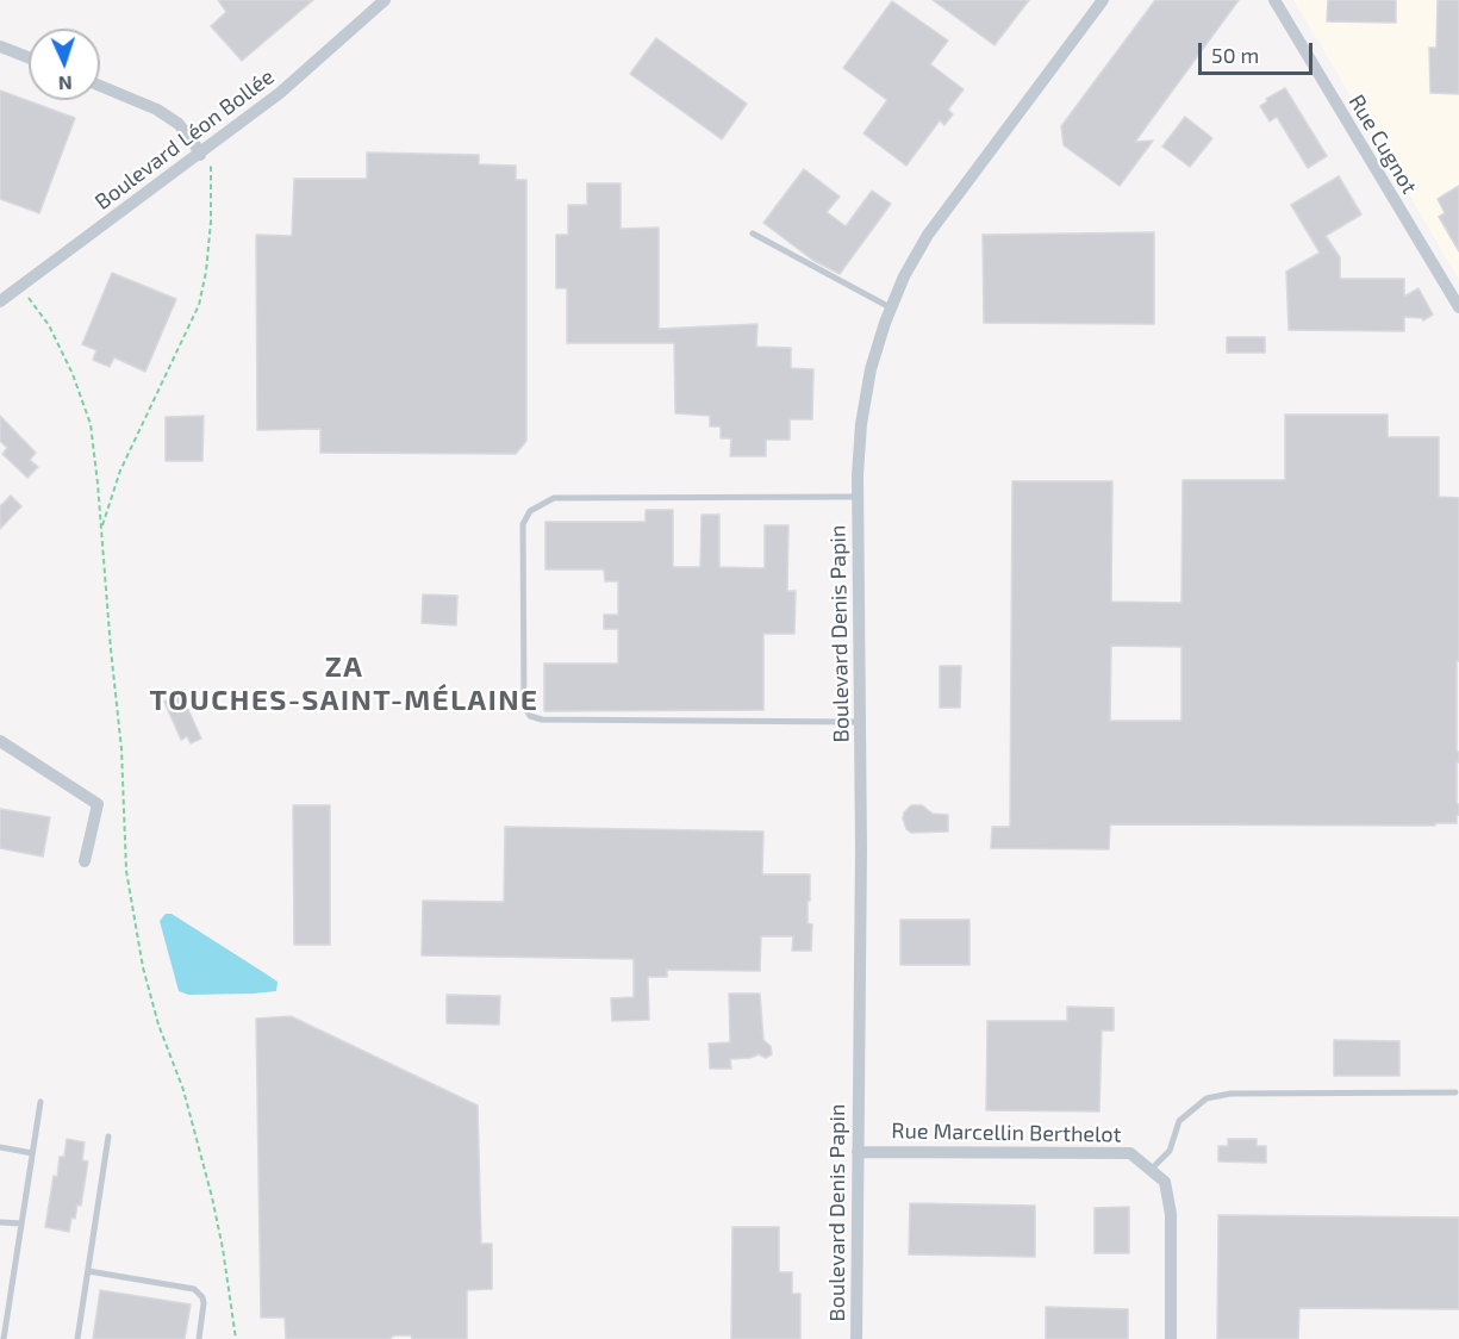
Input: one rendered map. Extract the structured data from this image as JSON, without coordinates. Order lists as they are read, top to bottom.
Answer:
{
  "streets": {
    "street": [
      "Boulevard Léon Bollée",
      "Rue Cugnot",
      "Boulevard Denis Papin",
      "Rue Marcellin Berthelot"
    ]
  },
  "crossings": [
    ["Boulevard Denis Papin", "Rue Marcellin Berthelot"]
  ],
  "districts": ["ZA TOUCHES-SAINT-MÉLAINE"],
  "scale_bar": "50 m",
  "north": "bottom"
}
